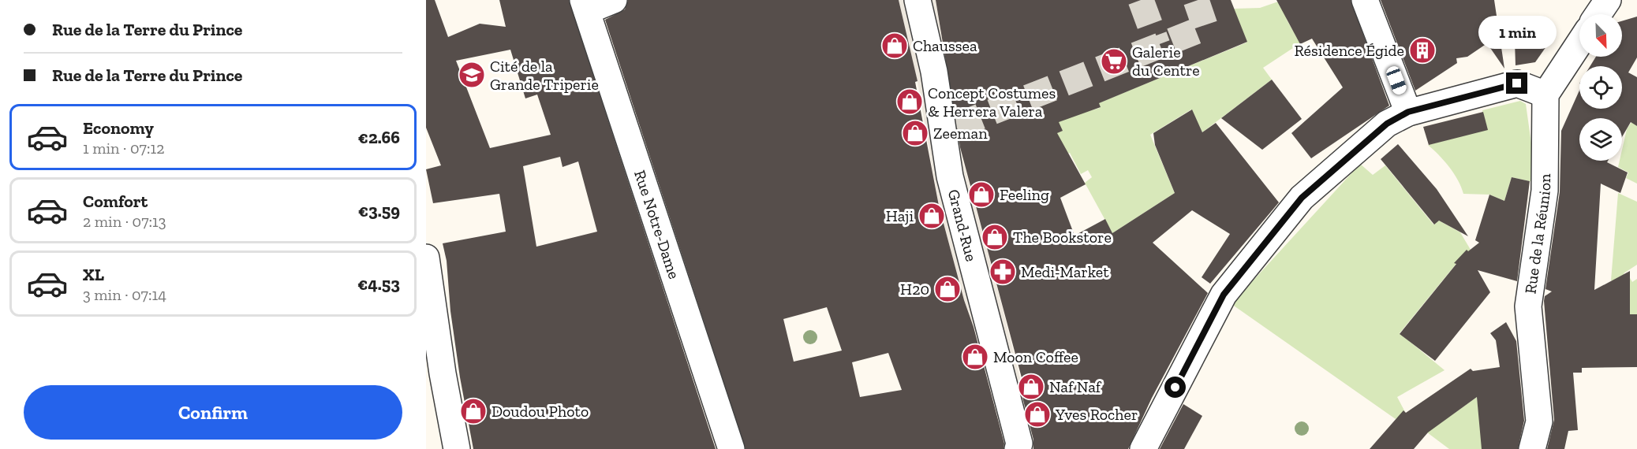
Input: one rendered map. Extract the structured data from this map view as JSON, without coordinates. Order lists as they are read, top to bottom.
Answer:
{
  "streets": {
    "street": ["Rue Notre-Dame", "Grand-Rue", "Rue de la Réunion"]
  },
  "places": {
    "shop": [
      "Chaussea",
      "Concept Costumes & Herrera Valera",
      "Zeeman",
      "Feeling",
      "Haji",
      "The Bookstore",
      "H20",
      "Moon Coffee",
      "Naf Naf",
      "Doudou Photo",
      "Yves Rocher"
    ],
    "building": ["Résidence Égide"],
    "supermarket": ["Galerie du Centre"],
    "school or university": ["Cité de la Grande Triperie"],
    "pharmacy": ["Medi-Market"]
  },
  "north": "bottom right",
  "page": {
    "banner": ["Rue de la Terre du Prince", "Rue de la Terre du Prince"],
    "bubble": "1 min",
    "list": [
      {
        "name": "Economy",
        "note": "1 min · 07:12",
        "value": "€2.66"
      },
      {
        "name": "Comfort",
        "note": "2 min · 07:13",
        "value": "€3.59"
      },
      {
        "name": "XL",
        "note": "3 min · 07:14",
        "value": "€4.53"
      }
    ],
    "buttons": "Confirm"
  }
}
